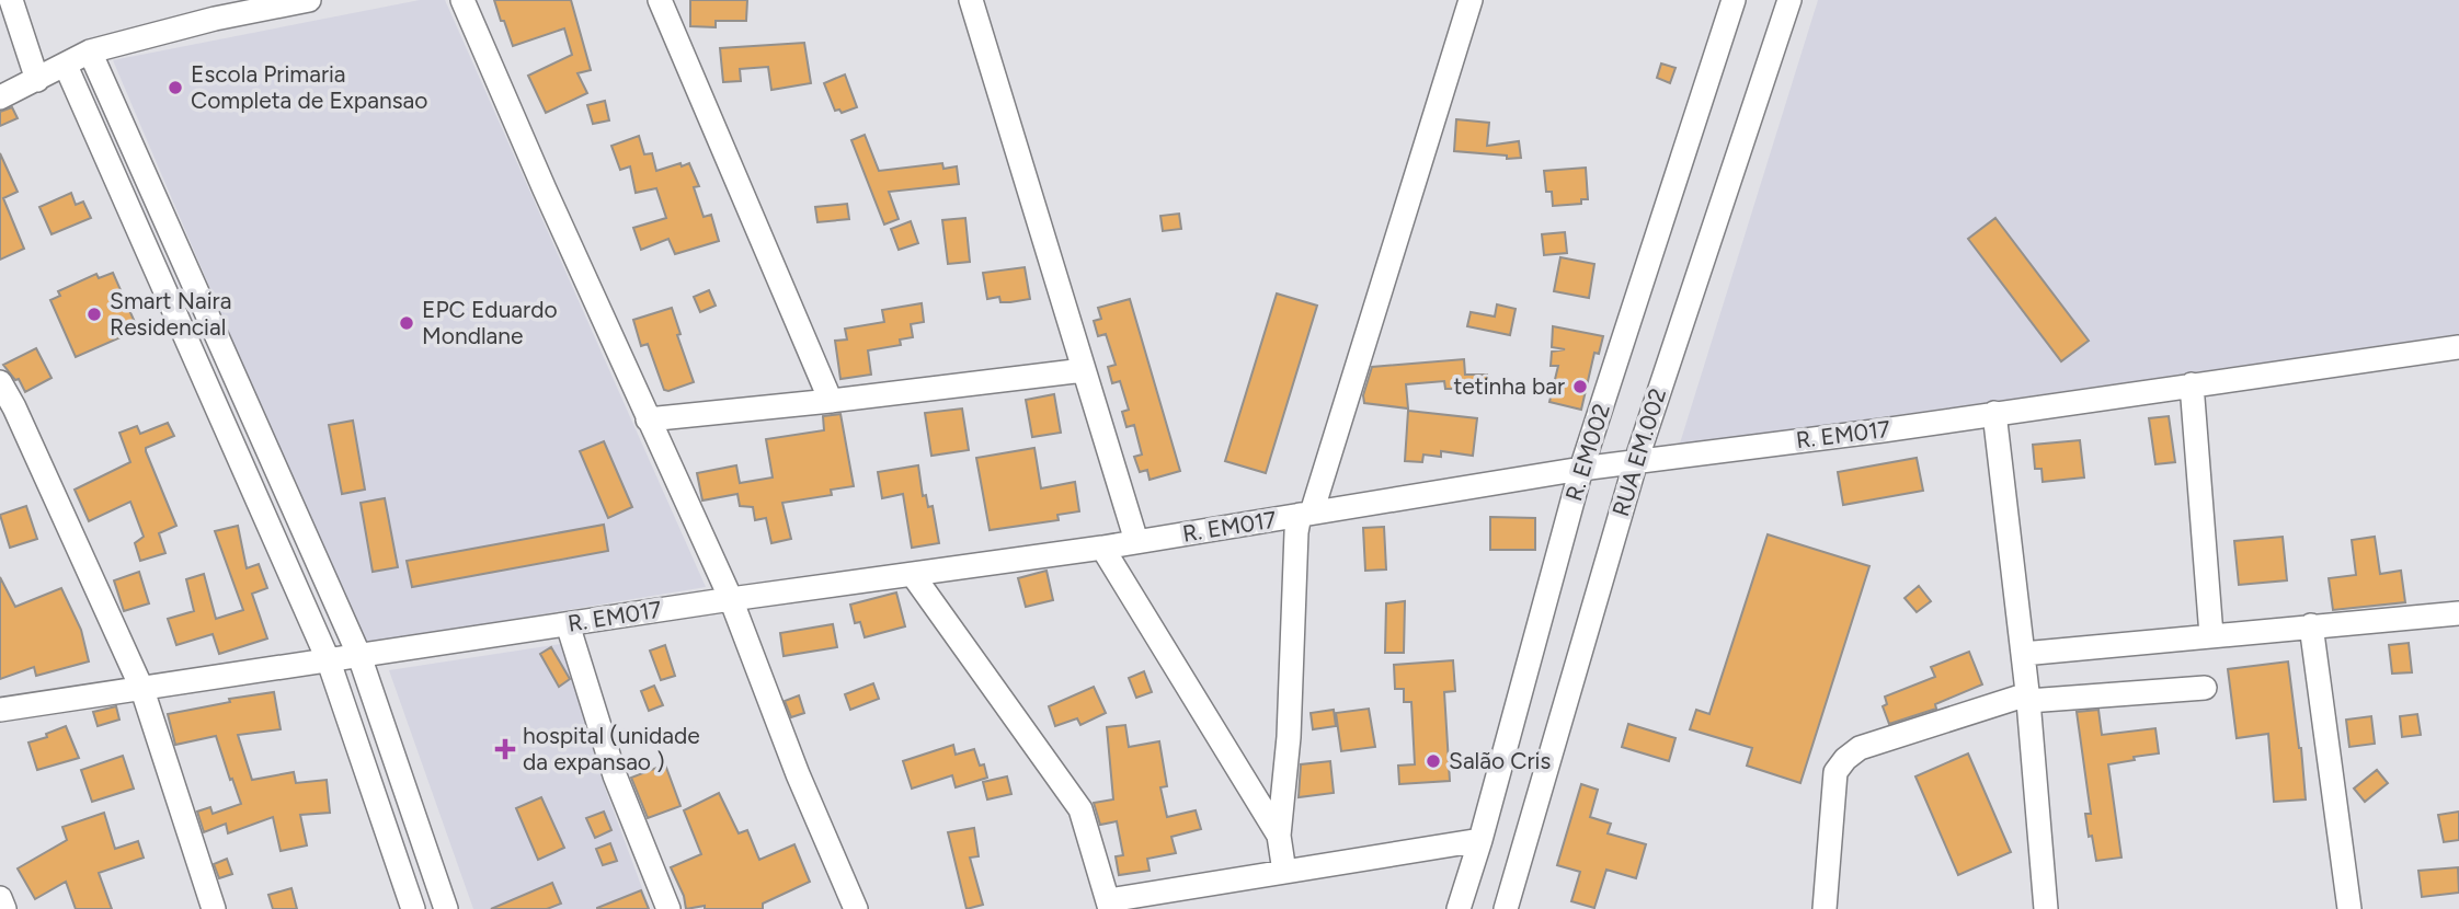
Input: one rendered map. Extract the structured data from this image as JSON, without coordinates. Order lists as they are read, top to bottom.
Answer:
{
  "streets": {
    "street": ["R. EM017", "R. EM002", "RUA EM.002"]
  },
  "crossings": [
    ["R. EM017", "R. EM002"],
    ["R. EM017", "RUA EM.002"]
  ],
  "places": {
    "other": [
      "Escola Primaria Completa de Expansao",
      "Smart Naira Residencial",
      "EPC Eduardo Mondlane",
      "tetinha bar",
      "Salão Cris"
    ],
    "health": ["hospital (unidade da expansao )"]
  }
}
